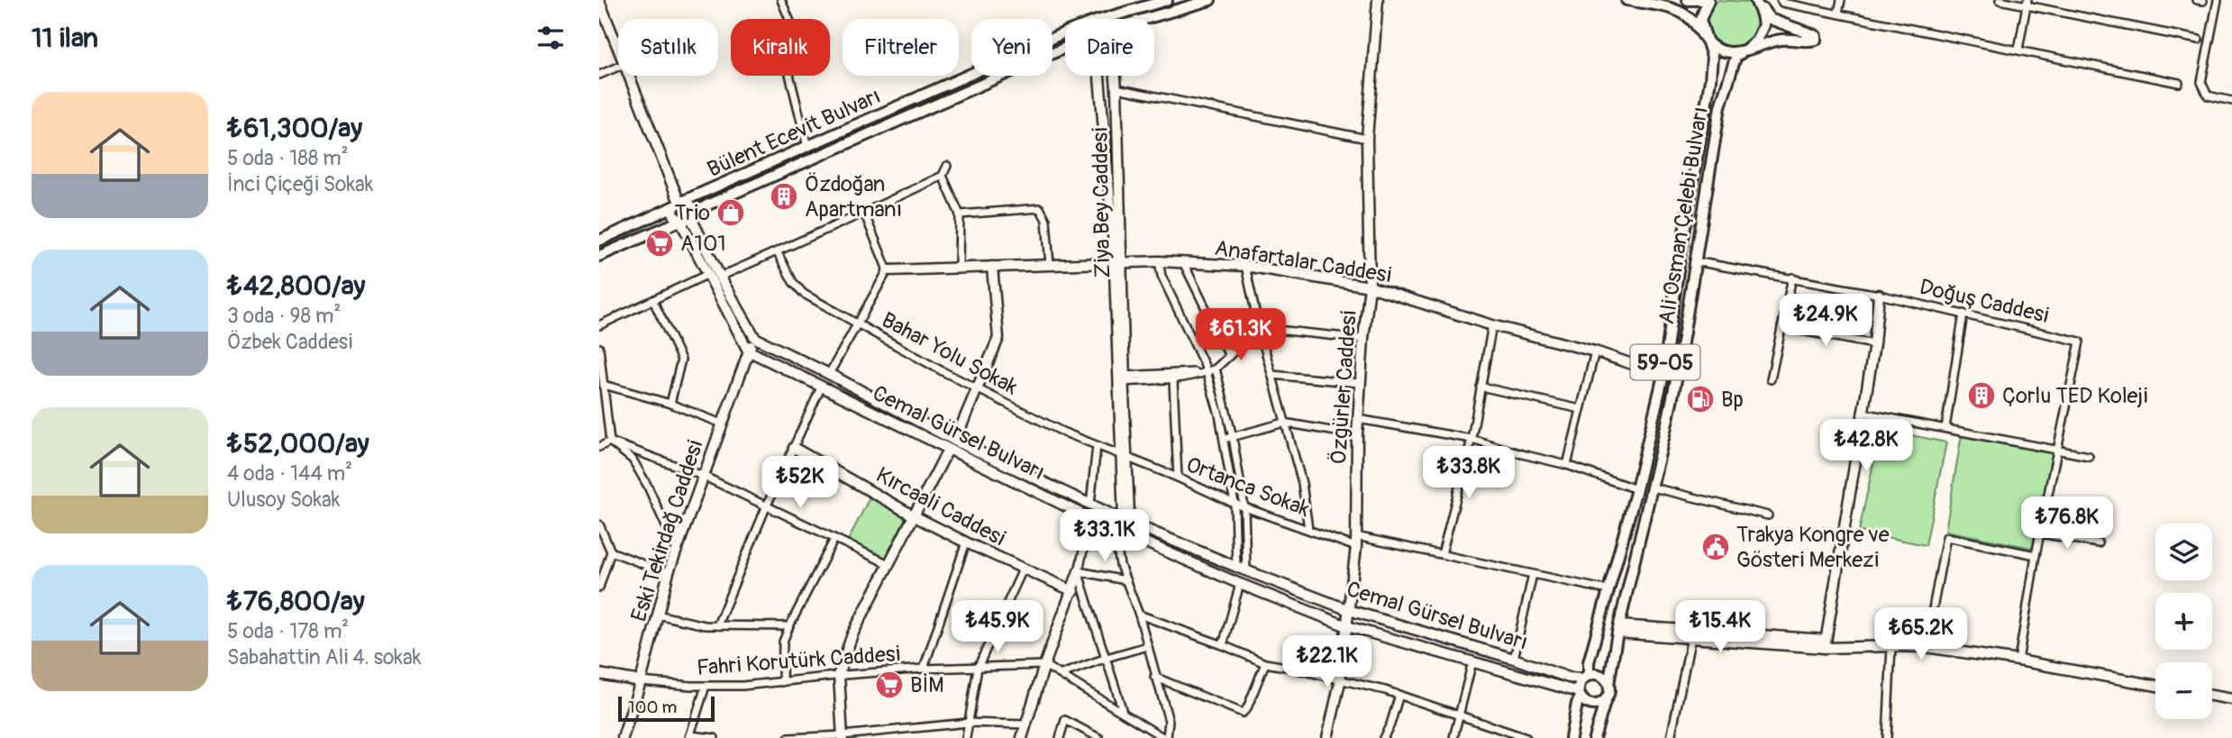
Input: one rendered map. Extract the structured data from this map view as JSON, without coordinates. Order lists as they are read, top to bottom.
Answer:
{
  "streets": {
    "main road": ["Bülent Ecevit Bulvarı", "Ali Osman Çelebi Bulvarı", "59-05"],
    "street": [
      "Ziya Bey Caddesi",
      "Anafartalar Caddesi",
      "Doğuş Caddesi",
      "Bahar Yolu Sokak",
      "Özgürler Caddesi",
      "Cemal Gürsel Bulvarı",
      "Ortanca Sokak",
      "Kırcaali Caddesi",
      "Eski Tekirdağ Caddesi",
      "Fahri Korutürk Caddesi"
    ]
  },
  "crossings": [
    ["Ziya Bey Caddesi", "Anafartalar Caddesi"],
    ["Ziya Bey Caddesi", "Bahar Yolu Sokak"],
    ["Ziya Bey Caddesi", "Cemal Gürsel Bulvarı"],
    ["Ziya Bey Caddesi", "Ortanca Sokak"],
    ["Ali Osman Çelebi Bulvarı", "Anafartalar Caddesi"],
    ["Ali Osman Çelebi Bulvarı", "Doğuş Caddesi"],
    ["Ali Osman Çelebi Bulvarı", "59-05"],
    ["Ali Osman Çelebi Bulvarı", "Cemal Gürsel Bulvarı"],
    ["Anafartalar Caddesi", "Özgürler Caddesi"],
    ["Bahar Yolu Sokak", "Ortanca Sokak"],
    ["Özgürler Caddesi", "Cemal Gürsel Bulvarı"],
    ["Özgürler Caddesi", "Ortanca Sokak"],
    ["Cemal Gürsel Bulvarı", "Eski Tekirdağ Caddesi"],
    ["Eski Tekirdağ Caddesi", "Fahri Korutürk Caddesi"]
  ],
  "places": {
    "building": ["Özdoğan Apartmanı", "Çorlu TED Koleji"],
    "shop": ["Trio"],
    "supermarket": ["A101", "BİM"],
    "fuel station": ["Bp"],
    "public building": ["Trakya Kongre ve Gösteri Merkezi"]
  },
  "scale_bar": "100 m",
  "page": {
    "heading": "11 ilan",
    "chip": [
      "Satılık",
      "Kiralık",
      "Filtreler",
      "Yeni",
      "Daire"
    ],
    "list": [
      {
        "name": "₺61,300/ay",
        "note": "5 oda · 188 m² · İnci Çiçeği Sokak"
      },
      {
        "name": "₺42,800/ay",
        "note": "3 oda · 98 m² · Özbek Caddesi"
      },
      {
        "name": "₺52,000/ay",
        "note": "4 oda · 144 m² · Ulusoy Sokak"
      },
      {
        "name": "₺76,800/ay",
        "note": "5 oda · 178 m² · Sabahattin Ali 4. sokak"
      }
    ],
    "price": [
      "₺24.9K",
      "₺61.3K",
      "₺42.8K",
      "₺33.8K",
      "₺52K",
      "₺76.8K",
      "₺33.1K",
      "₺45.9K",
      "₺15.4K",
      "₺65.2K",
      "₺22.1K"
    ],
    "map_buttons": ["+", "−"],
    "scale": "100 m"
  }
}
